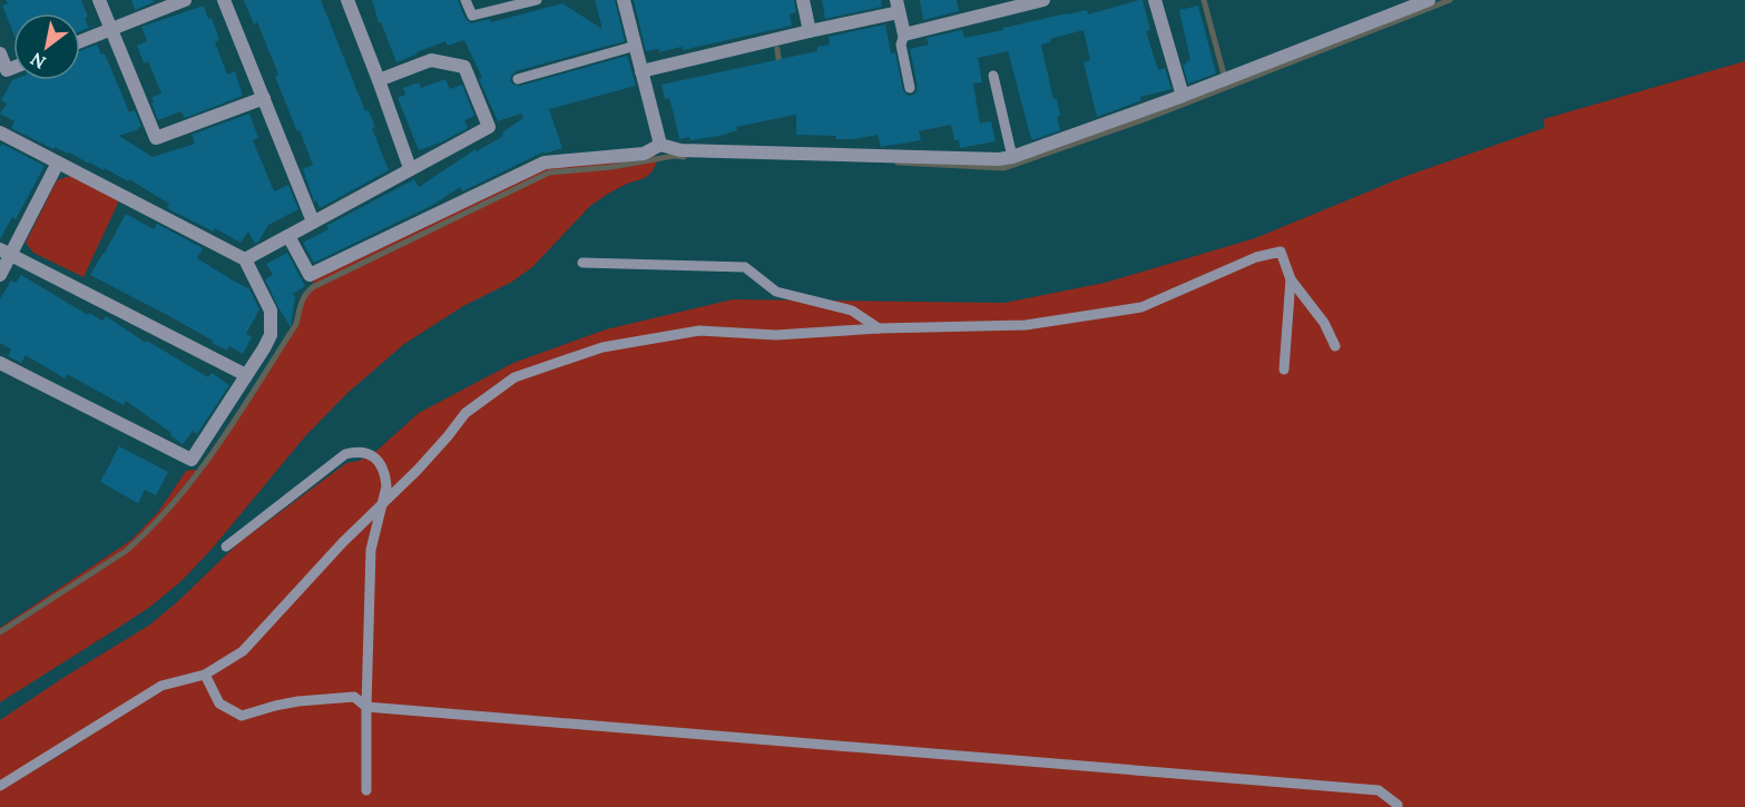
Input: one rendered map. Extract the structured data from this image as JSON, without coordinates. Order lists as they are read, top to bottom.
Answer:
{
  "north": "bottom left"
}
